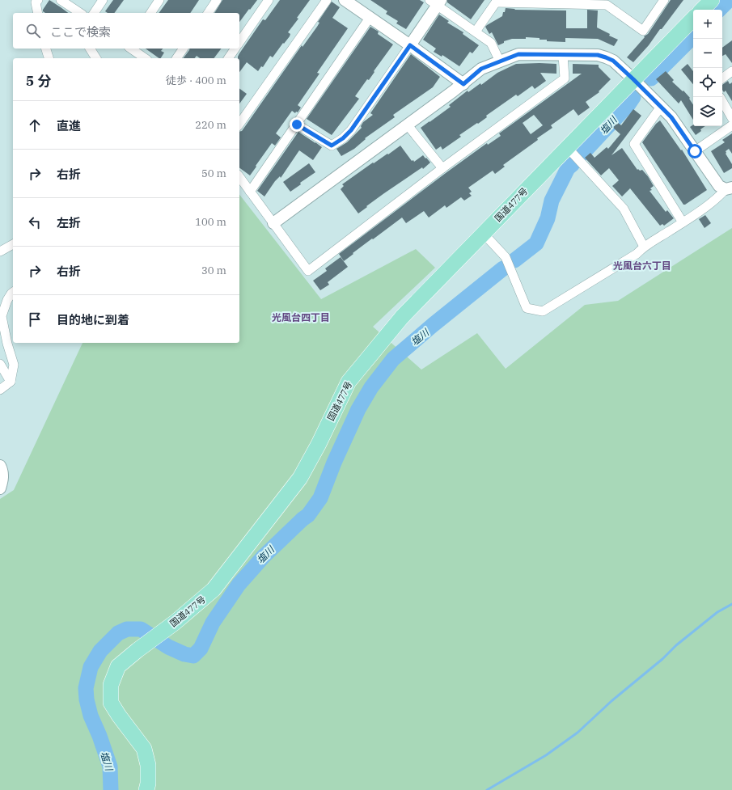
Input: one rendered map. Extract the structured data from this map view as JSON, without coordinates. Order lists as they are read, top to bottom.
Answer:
{
  "streets": {
    "highway": ["国道477号"]
  },
  "districts": ["光風台六丁目", "光風台四丁目"],
  "water": ["塩川"],
  "page": {
    "map_buttons": ["+", "−"],
    "search": "ここで検索",
    "heading": ["5 分", "徒歩 · 400 m"],
    "list": [
      ["直進", "220 m"],
      ["右折", "50 m"],
      ["左折", "100 m"],
      ["右折", "30 m"],
      "目的地に到着"
    ]
  }
}
